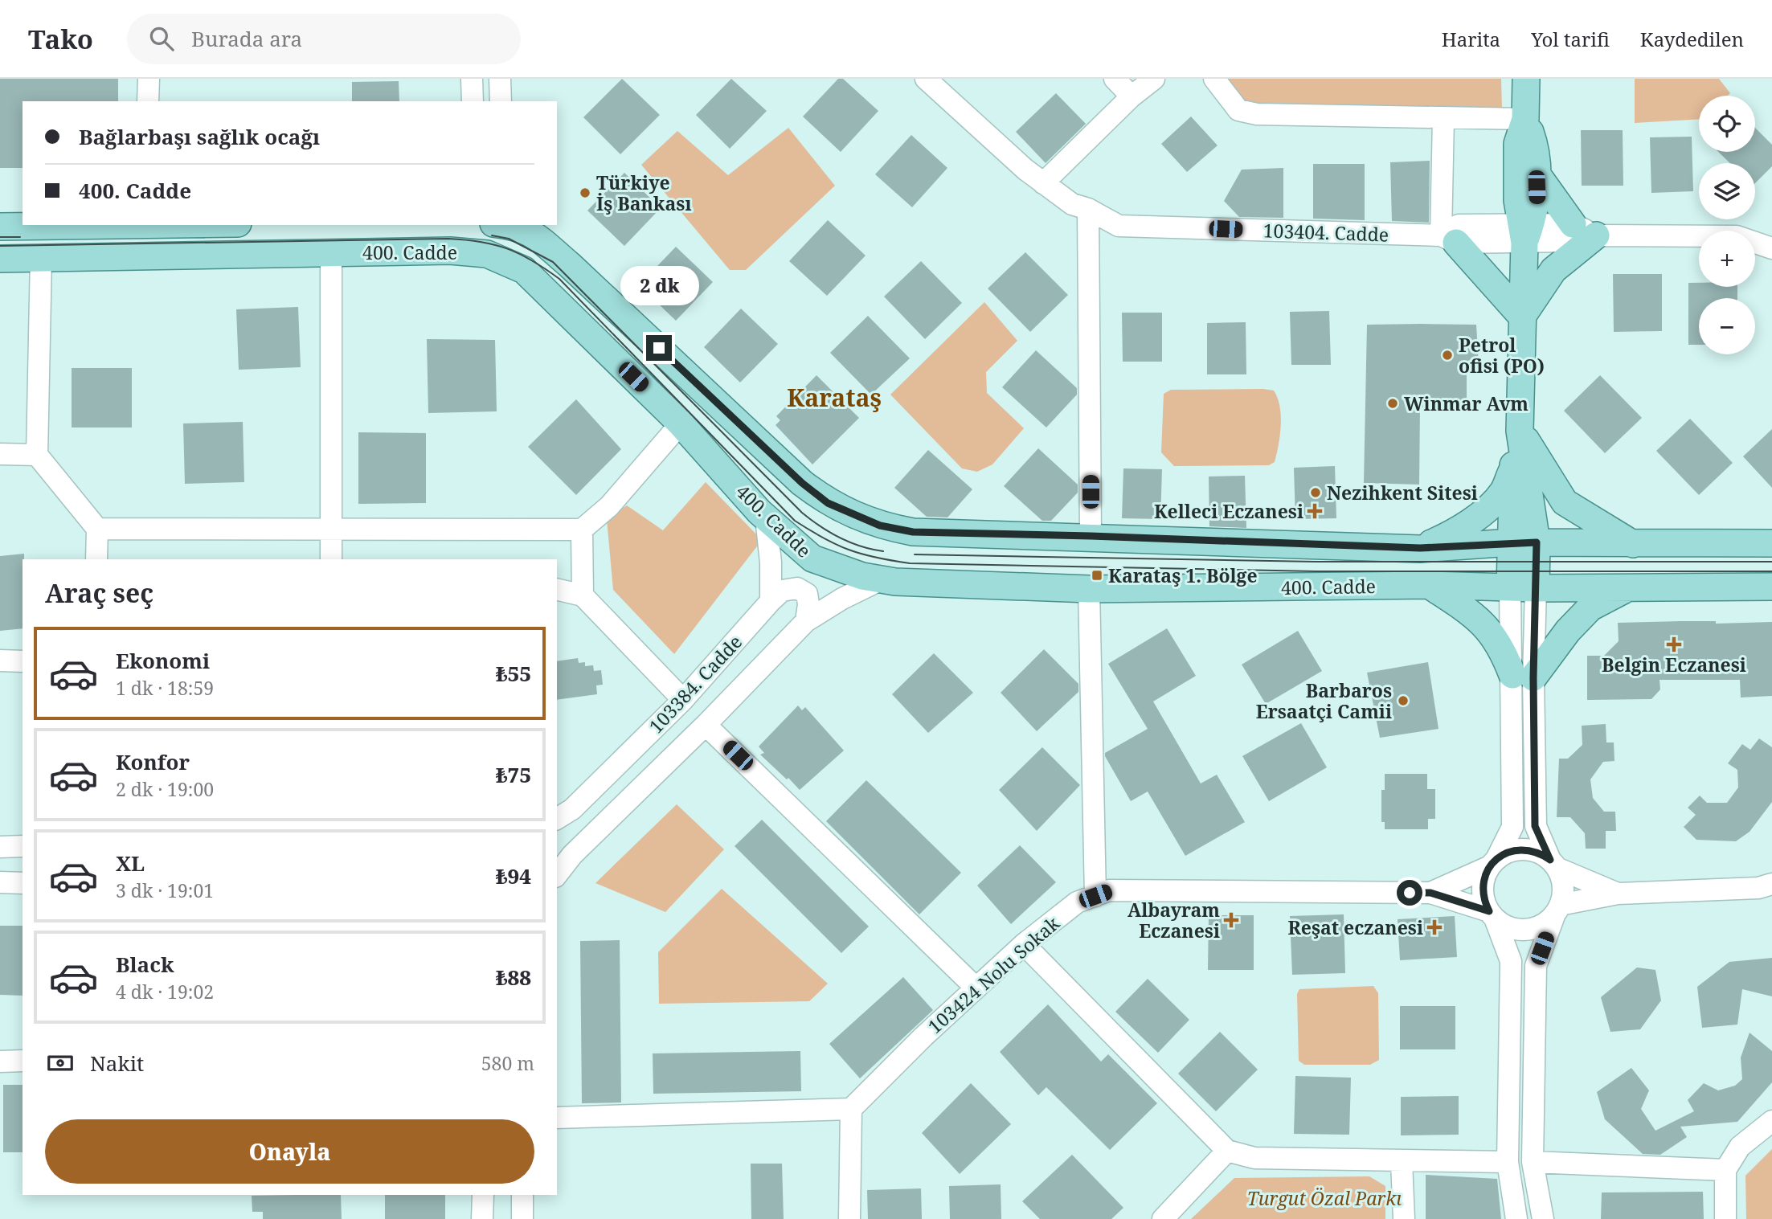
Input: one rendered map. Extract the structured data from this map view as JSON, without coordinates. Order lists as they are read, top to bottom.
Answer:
{
  "streets": {
    "main road": ["400. Cadde"],
    "street": ["103404. Cadde", "103384. Cadde", "103424 Nolu Sokak"]
  },
  "districts": ["Karataş"],
  "parks": ["Turgut Özal Parkı"],
  "places": {
    "other": [
      "Türkiye İş Bankası",
      "Petrol ofisi (PO)",
      "Winmar Avm",
      "Nezihkent Sitesi",
      "Barbaros Ersaatçi Camii"
    ],
    "health": [
      "Kelleci Eczanesi",
      "Belgin Eczanesi",
      "Albayram Eczanesi",
      "Reşat eczanesi"
    ],
    "transit": ["Karataş 1. Bölge"]
  },
  "page": {
    "header": "Tako",
    "search": "Burada ara",
    "nav": ["Harita", "Yol tarifi", "Kaydedilen"],
    "map_buttons": ["+", "−"],
    "banner": ["Bağlarbaşı sağlık ocağı", "400. Cadde"],
    "bubble": "2 dk",
    "heading": "Araç seç",
    "list": [
      {
        "name": "Ekonomi",
        "note": "1 dk · 18:59",
        "value": "₺55"
      },
      {
        "name": "Konfor",
        "note": "2 dk · 19:00",
        "value": "₺75"
      },
      {
        "name": "XL",
        "note": "3 dk · 19:01",
        "value": "₺94"
      },
      {
        "name": "Black",
        "note": "4 dk · 19:02",
        "value": "₺88"
      }
    ],
    "pay": ["Nakit", "580 m"],
    "buttons": "Onayla"
  }
}
